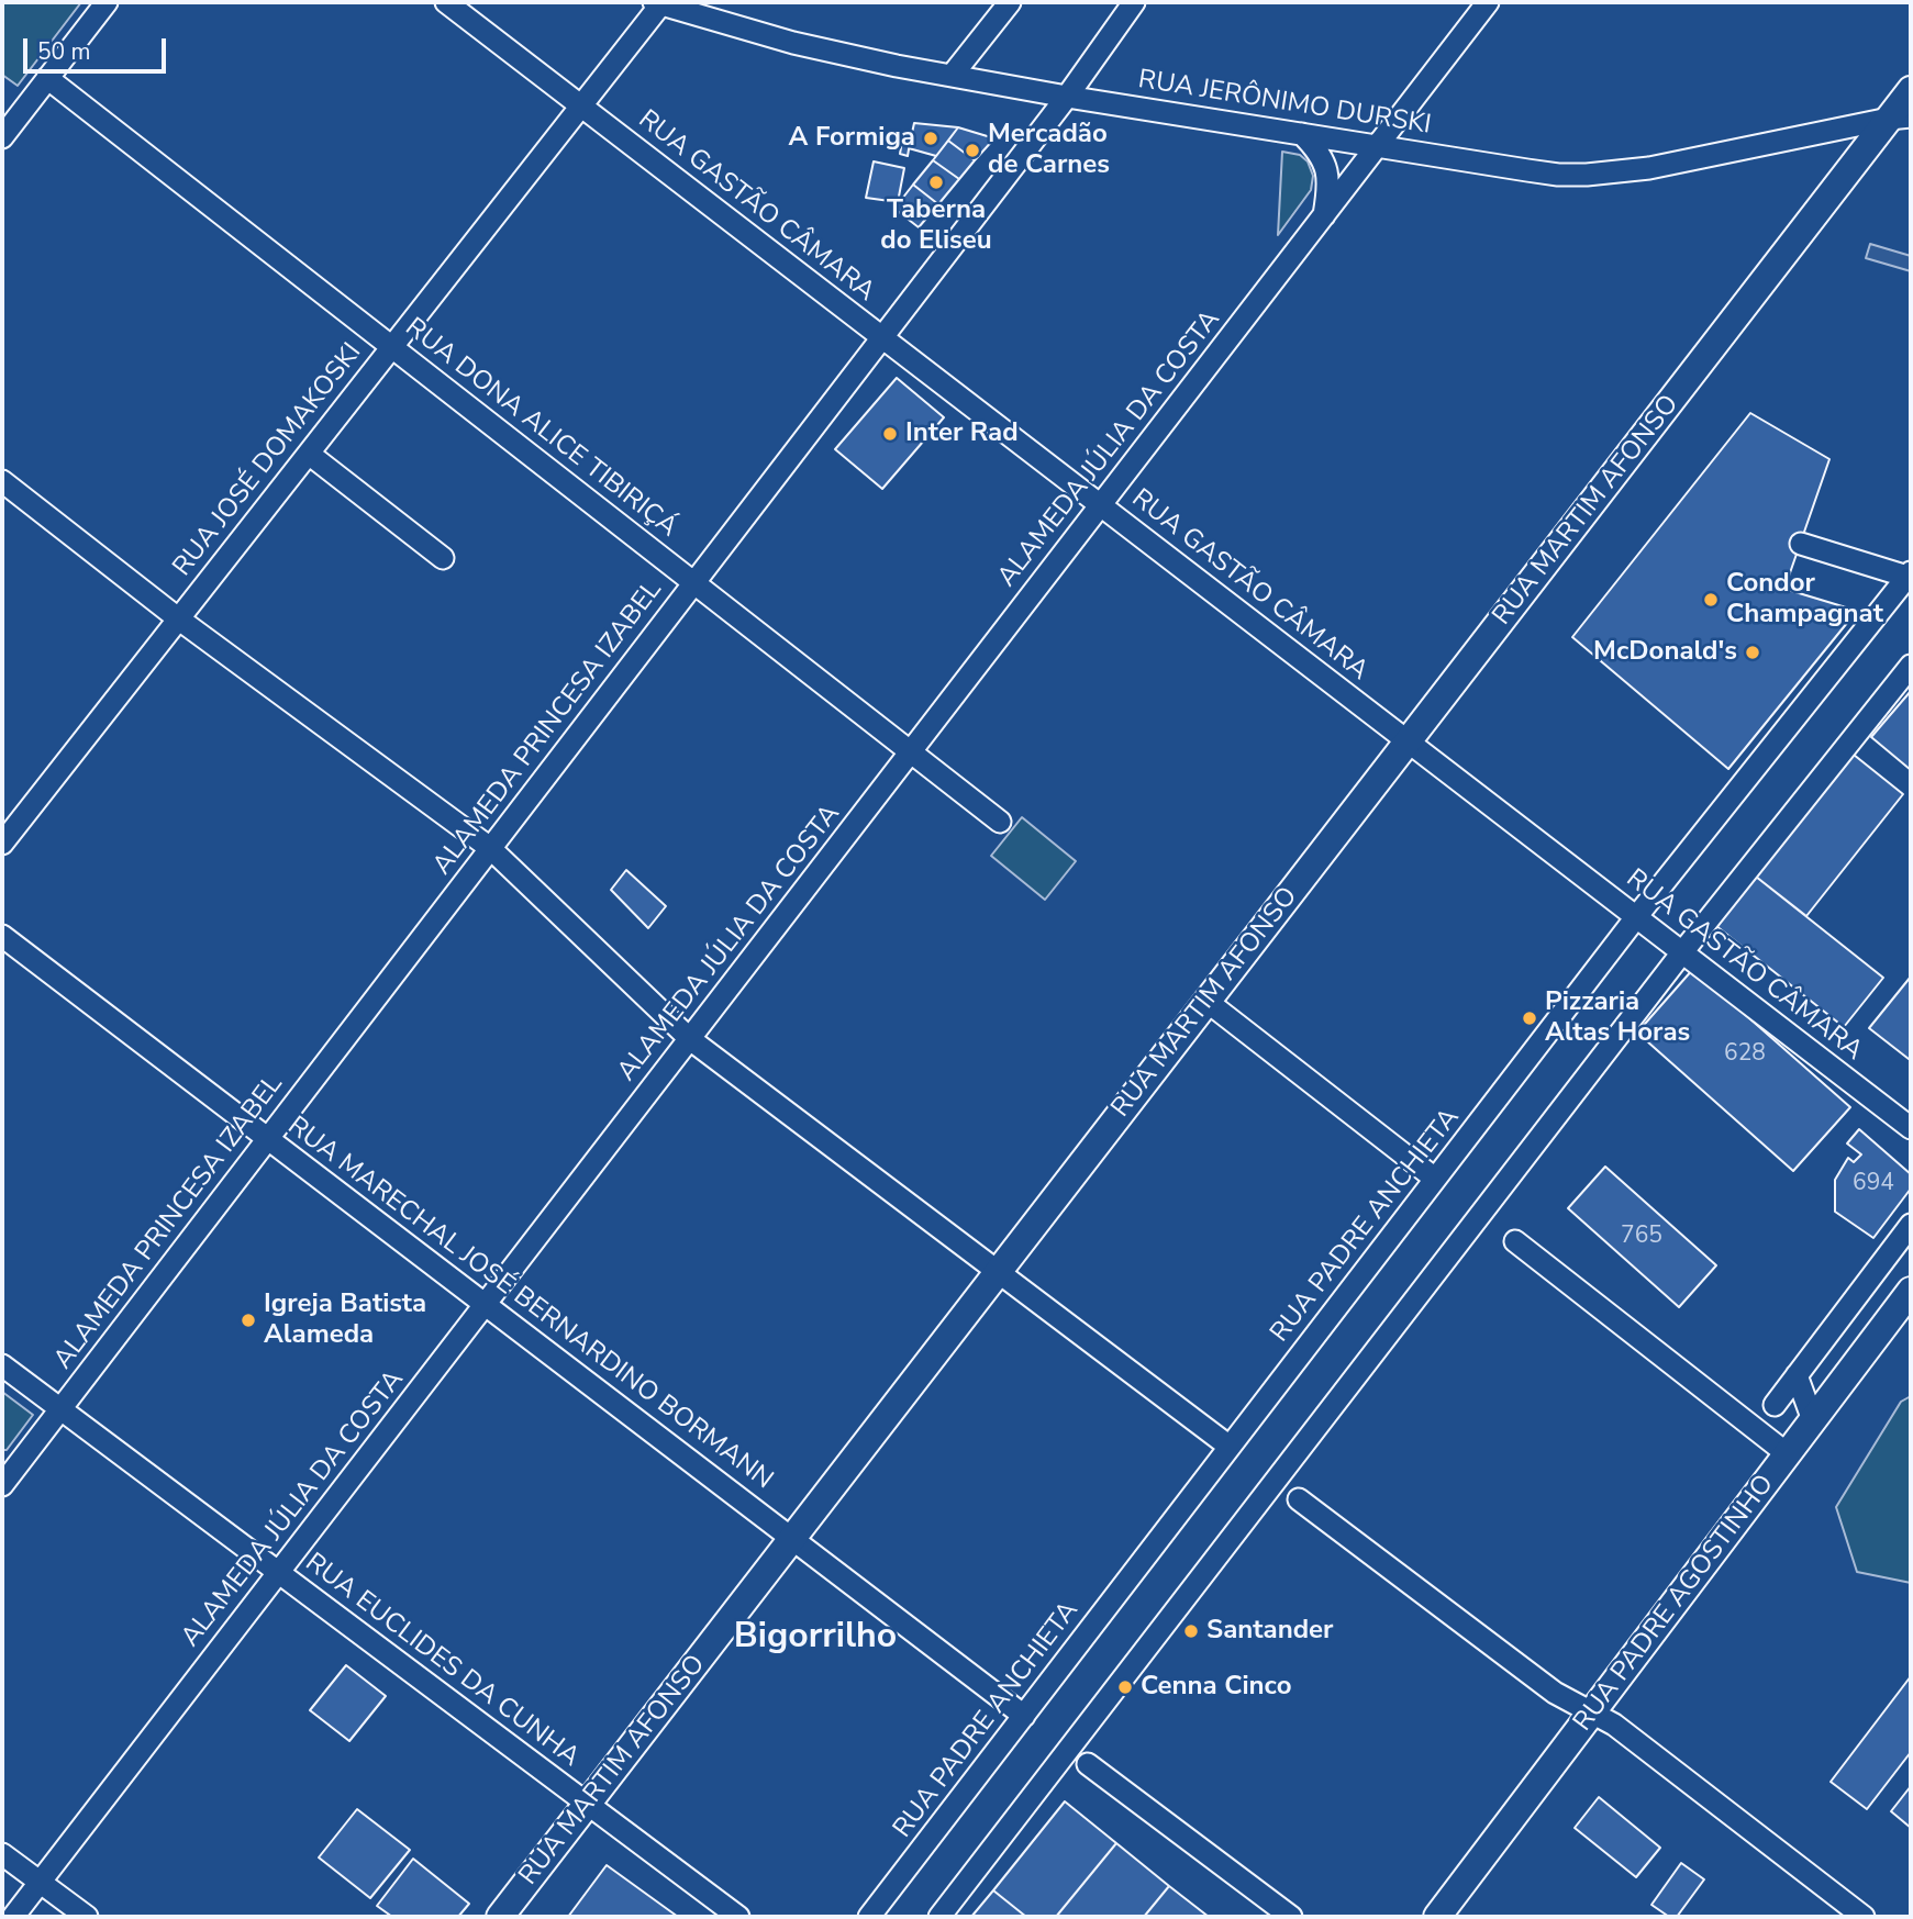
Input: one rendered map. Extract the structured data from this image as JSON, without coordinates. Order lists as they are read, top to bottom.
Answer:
{
  "streets": {
    "main road": ["RUA MARTIM AFONSO", "RUA PADRE AGOSTINHO"],
    "street": [
      "RUA JERÔNIMO DURSKI",
      "RUA GASTÃO CÂMARA",
      "RUA DONA ALICE TIBIRIÇÁ",
      "ALAMEDA JÚLIA DA COSTA",
      "RUA JOSÉ DOMAKOSKI",
      "ALAMEDA PRINCESA IZABEL",
      "RUA PADRE ANCHIETA",
      "RUA MARECHAL JOSÉ BERNARDINO BORMANN",
      "RUA EUCLIDES DA CUNHA"
    ]
  },
  "crossings": [
    ["RUA JERÔNIMO DURSKI", "ALAMEDA JÚLIA DA COSTA"],
    ["RUA JERÔNIMO DURSKI", "RUA JOSÉ DOMAKOSKI"],
    ["RUA JERÔNIMO DURSKI", "RUA MARTIM AFONSO"],
    ["RUA JERÔNIMO DURSKI", "ALAMEDA PRINCESA IZABEL"],
    ["RUA GASTÃO CÂMARA", "ALAMEDA JÚLIA DA COSTA"],
    ["RUA GASTÃO CÂMARA", "RUA JOSÉ DOMAKOSKI"],
    ["RUA GASTÃO CÂMARA", "RUA MARTIM AFONSO"],
    ["RUA GASTÃO CÂMARA", "ALAMEDA PRINCESA IZABEL"],
    ["RUA GASTÃO CÂMARA", "RUA PADRE ANCHIETA"],
    ["RUA DONA ALICE TIBIRIÇÁ", "ALAMEDA JÚLIA DA COSTA"],
    ["RUA DONA ALICE TIBIRIÇÁ", "RUA JOSÉ DOMAKOSKI"],
    ["RUA DONA ALICE TIBIRIÇÁ", "ALAMEDA PRINCESA IZABEL"],
    ["ALAMEDA JÚLIA DA COSTA", "RUA MARECHAL JOSÉ BERNARDINO BORMANN"],
    ["ALAMEDA JÚLIA DA COSTA", "RUA EUCLIDES DA CUNHA"],
    ["RUA MARTIM AFONSO", "RUA MARECHAL JOSÉ BERNARDINO BORMANN"],
    ["RUA MARTIM AFONSO", "RUA EUCLIDES DA CUNHA"],
    ["ALAMEDA PRINCESA IZABEL", "RUA MARECHAL JOSÉ BERNARDINO BORMANN"],
    ["ALAMEDA PRINCESA IZABEL", "RUA EUCLIDES DA CUNHA"],
    ["RUA PADRE ANCHIETA", "RUA MARECHAL JOSÉ BERNARDINO BORMANN"]
  ],
  "districts": ["Bigorrilho"],
  "places": [
    "A Formiga",
    "Mercadão de Carnes",
    "Taberna do Eliseu",
    "Inter Rad",
    "Condor Champagnat",
    "McDonald's",
    "Pizzaria Altas Horas",
    "Igreja Batista Alameda",
    "Santander",
    "Cenna Cinco"
  ],
  "house_numbers": ["628", "694", "765"],
  "scale_bar": "50 m"
}
